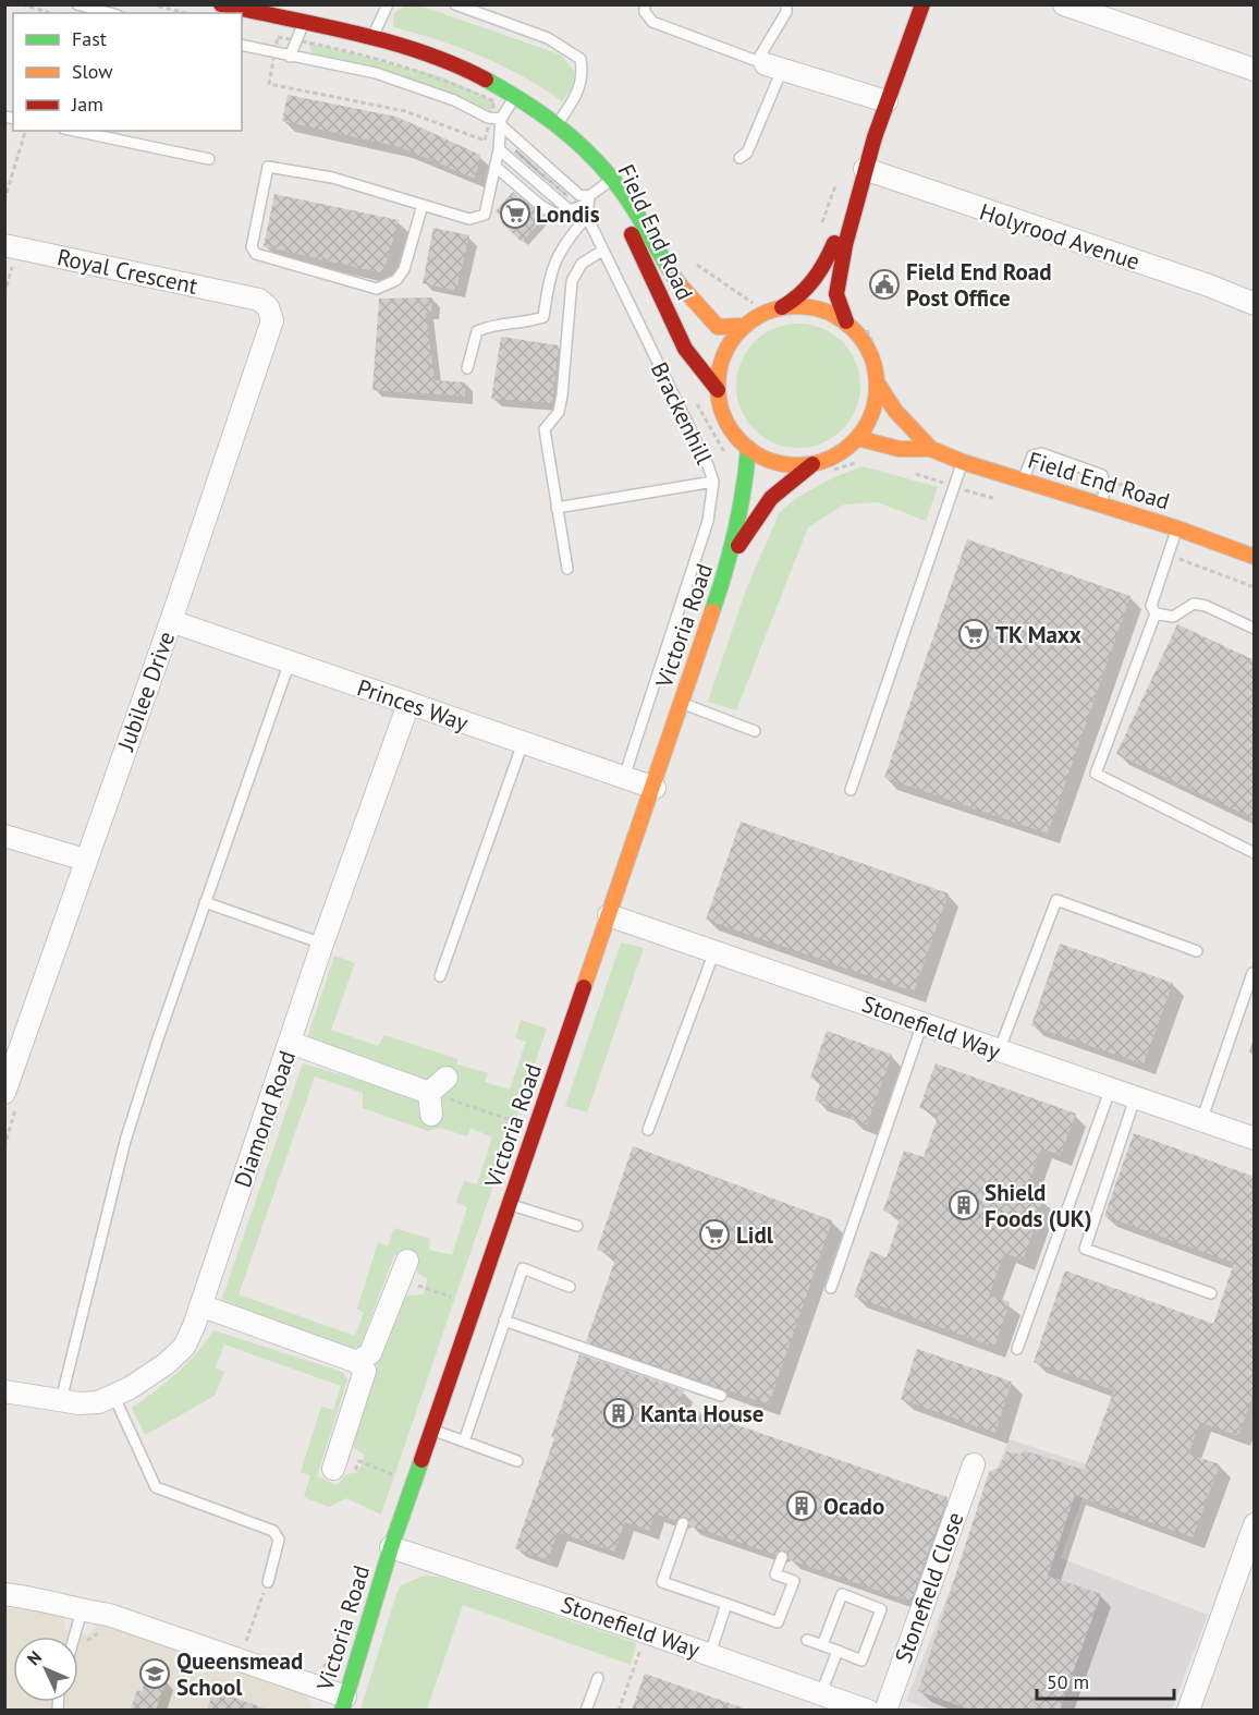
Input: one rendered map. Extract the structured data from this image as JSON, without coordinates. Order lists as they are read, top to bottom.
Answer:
{
  "streets": {
    "street": [
      "Field End Road",
      "Holyrood Avenue",
      "Royal Crescent",
      "Victoria Road",
      "Jubilee Drive",
      "Princes Way",
      "Stonefield Way",
      "Diamond Road",
      "Stonefield Close"
    ],
    "lane": ["Brackenhill"]
  },
  "crossings": [
    ["Field End Road", "Victoria Road"],
    ["Royal Crescent", "Jubilee Drive"],
    ["Brackenhill", "Princes Way"],
    ["Victoria Road", "Princes Way"],
    ["Victoria Road", "Stonefield Way"],
    ["Jubilee Drive", "Princes Way"],
    ["Princes Way", "Diamond Road"]
  ],
  "places": {
    "supermarket": ["Londis", "TK Maxx", "Lidl"],
    "public building": ["Field End Road Post Office"],
    "building": ["Shield Foods (UK)", "Kanta House", "Ocado"],
    "school or university": ["Queensmead School"]
  },
  "legend": ["Fast", "Slow", "Jam"],
  "scale_bar": "50 m",
  "north": "top left"
}
